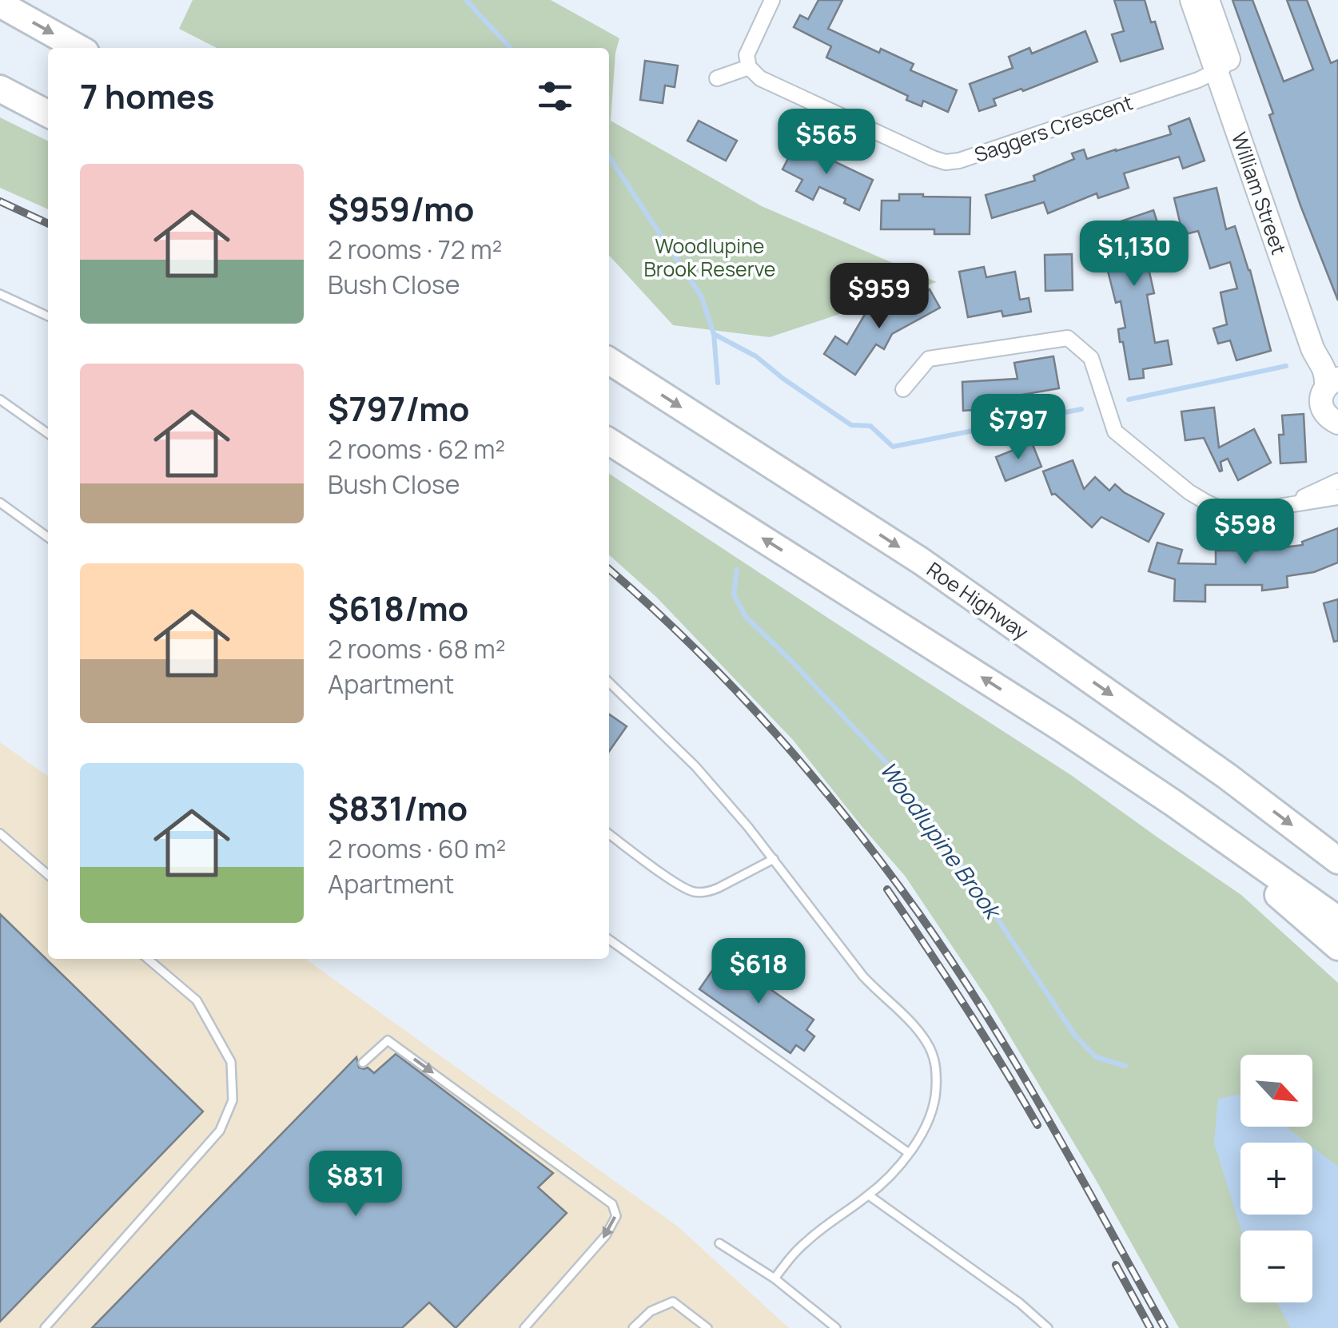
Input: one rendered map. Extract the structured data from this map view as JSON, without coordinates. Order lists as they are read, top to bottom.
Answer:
{
  "streets": {
    "highway": ["Roe Highway"],
    "main road": ["William Street"],
    "street": ["Saggers Crescent"]
  },
  "crossings": [
    ["Saggers Crescent", "William Street"]
  ],
  "water": ["Woodlupine Brook"],
  "parks": ["Woodlupine Brook Reserve"],
  "north": "bottom right",
  "page": {
    "heading": "7 homes",
    "price": [
      "$565",
      "$1,130",
      "$959",
      "$797",
      "$598",
      "$618",
      "$831"
    ],
    "list": [
      {
        "name": "$959/mo",
        "note": "2 rooms · 72 m² · Bush Close"
      },
      {
        "name": "$797/mo",
        "note": "2 rooms · 62 m² · Bush Close"
      },
      {
        "name": "$618/mo",
        "note": "2 rooms · 68 m² · Apartment"
      },
      {
        "name": "$831/mo",
        "note": "2 rooms · 60 m² · Apartment"
      }
    ],
    "map_buttons": ["+", "−"]
  }
}
